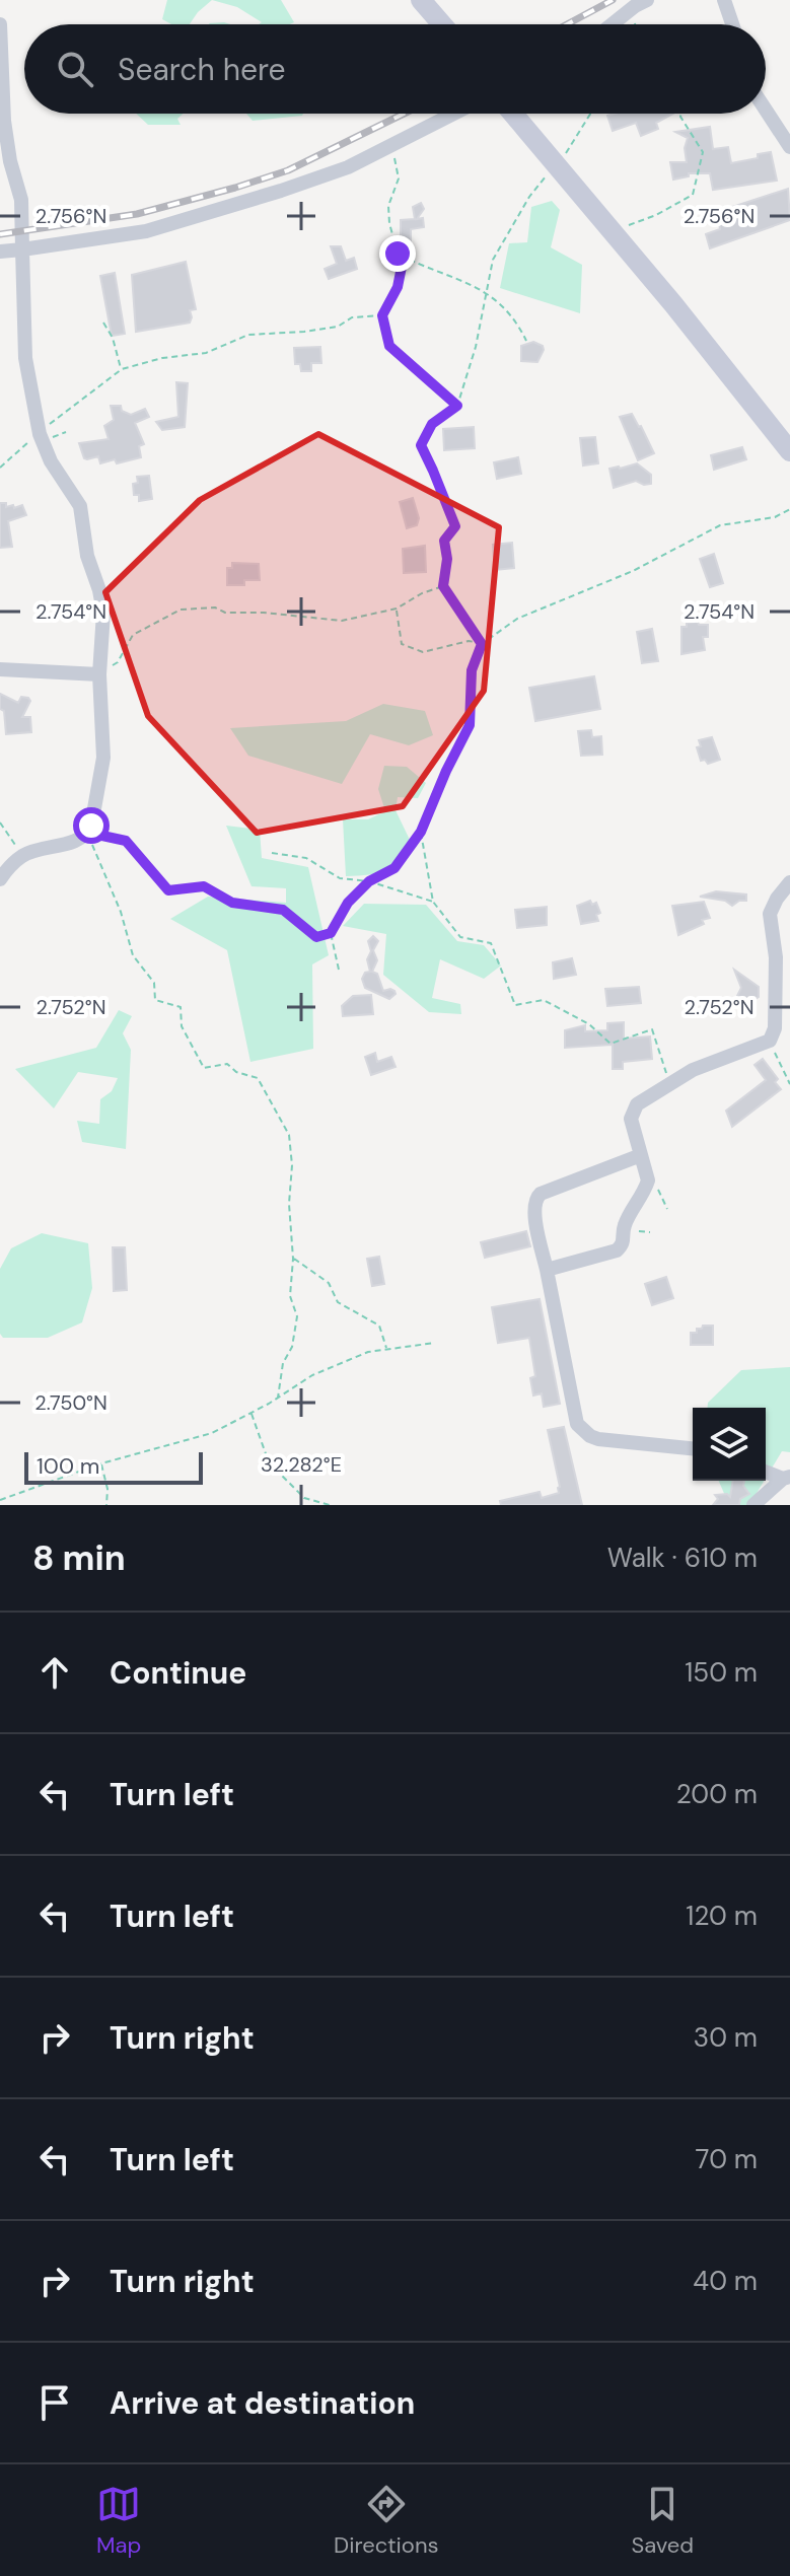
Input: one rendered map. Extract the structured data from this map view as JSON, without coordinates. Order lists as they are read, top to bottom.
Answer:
{
  "scale_bar": "100 m",
  "page": {
    "search": "Search here",
    "scale": "100 m",
    "heading": ["8 min", "Walk · 610 m"],
    "list": [
      ["Continue", "150 m"],
      ["Turn left", "200 m"],
      ["Turn left", "120 m"],
      ["Turn right", "30 m"],
      ["Turn left", "70 m"],
      ["Turn right", "40 m"],
      "Arrive at destination"
    ],
    "nav": ["Map", "Directions", "Saved"]
  },
  "coordinates": [
    "2.756°N",
    "2.754°N",
    "2.752°N",
    "2.750°N",
    "32.282°E"
  ]
}
